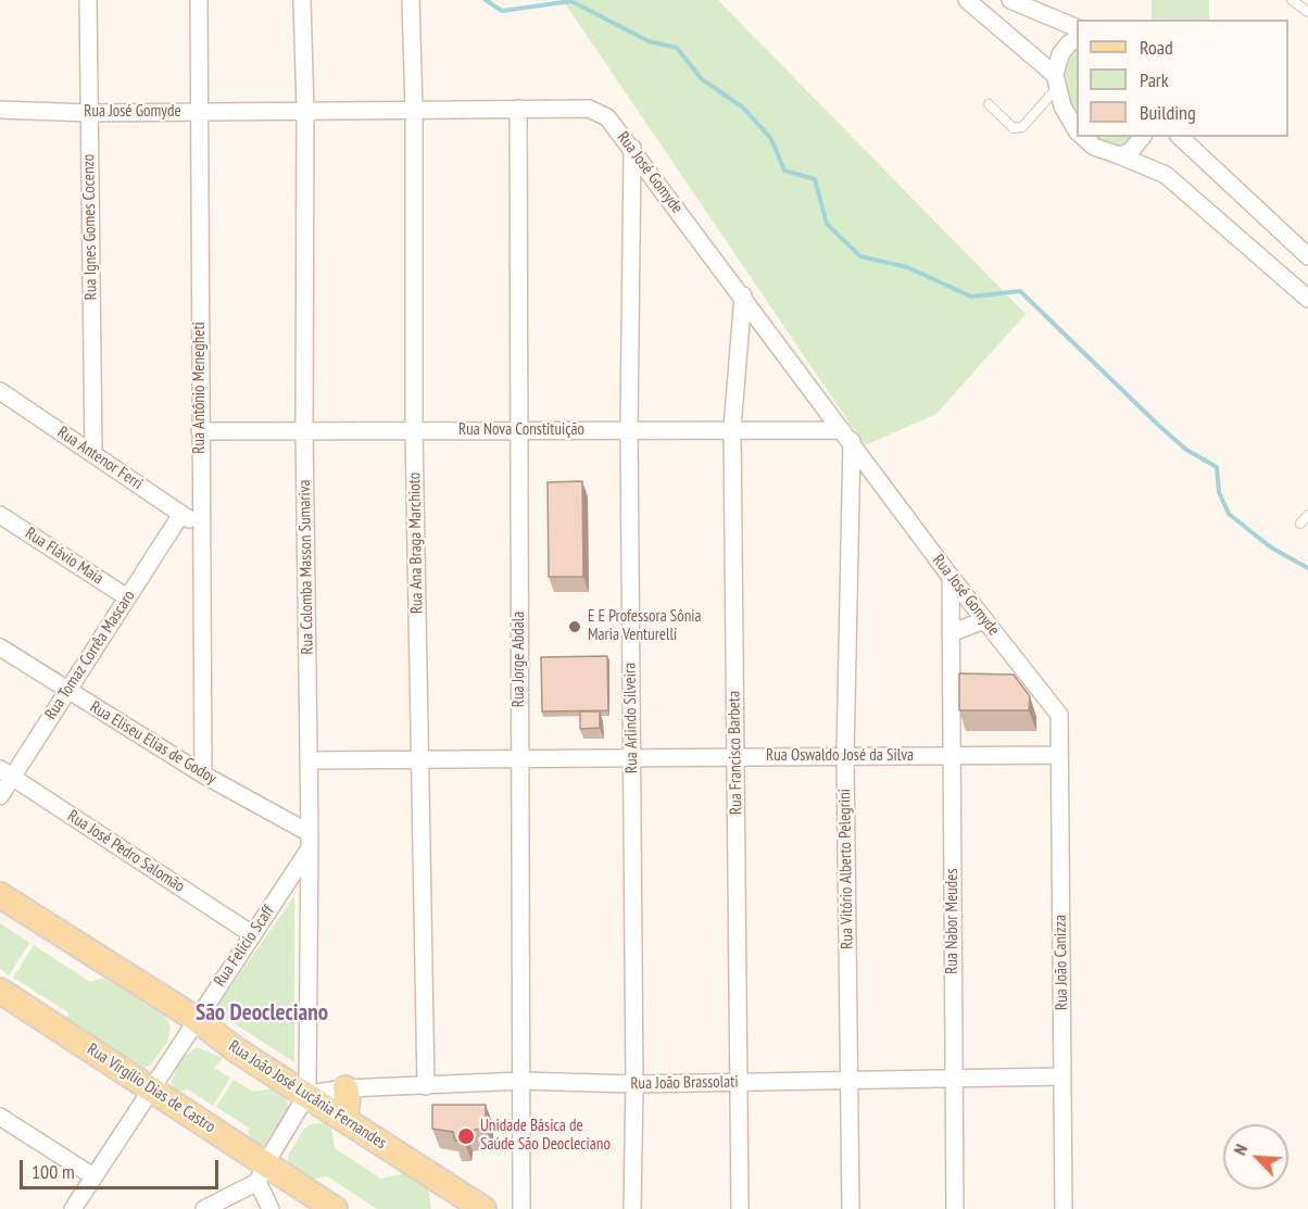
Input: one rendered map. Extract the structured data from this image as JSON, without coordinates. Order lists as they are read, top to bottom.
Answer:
{
  "streets": {
    "main road": ["Rua Virgílio Dias de Castro", "Rua João José Lucânia Fernandes"],
    "street": [
      "Rua José Gomyde",
      "Rua Ignes Gomes Cocenzo",
      "Rua Antônio Menegheti",
      "Rua Nova Constituição",
      "Rua Antenor Ferri",
      "Rua Ana Braga Marchioto",
      "Rua Flávio Maia",
      "Rua Colomba Masson Sumariva",
      "Rua Tomaz Corrêa Mascaro",
      "Rua Jorge Abdala",
      "Rua Arlindo Silveira",
      "Rua Eliseu Elias de Godoy",
      "Rua Francisco Barbeta",
      "Rua Oswaldo José da Silva",
      "Rua José Pedro Salomão",
      "Rua Vitório Alberto Pelegrini",
      "Rua Nabor Meudes",
      "Rua Felício Scaff",
      "Rua João Canizza",
      "Rua João Brassolati"
    ]
  },
  "crossings": [
    ["Rua José Gomyde", "Rua Ignes Gomes Cocenzo"],
    ["Rua José Gomyde", "Rua Antônio Menegheti"],
    ["Rua José Gomyde", "Rua Nova Constituição"],
    ["Rua José Gomyde", "Rua Ana Braga Marchioto"],
    ["Rua José Gomyde", "Rua Colomba Masson Sumariva"],
    ["Rua José Gomyde", "Rua Jorge Abdala"],
    ["Rua José Gomyde", "Rua Arlindo Silveira"],
    ["Rua José Gomyde", "Rua Francisco Barbeta"],
    ["Rua José Gomyde", "Rua Vitório Alberto Pelegrini"],
    ["Rua José Gomyde", "Rua Nabor Meudes"],
    ["Rua José Gomyde", "Rua João Canizza"],
    ["Rua Ignes Gomes Cocenzo", "Rua Antenor Ferri"],
    ["Rua Antônio Menegheti", "Rua Nova Constituição"],
    ["Rua Antônio Menegheti", "Rua Antenor Ferri"],
    ["Rua Antônio Menegheti", "Rua Eliseu Elias de Godoy"],
    ["Rua Nova Constituição", "Rua Ana Braga Marchioto"],
    ["Rua Nova Constituição", "Rua Colomba Masson Sumariva"],
    ["Rua Nova Constituição", "Rua Jorge Abdala"],
    ["Rua Nova Constituição", "Rua Arlindo Silveira"],
    ["Rua Nova Constituição", "Rua Francisco Barbeta"],
    ["Rua Nova Constituição", "Rua Vitório Alberto Pelegrini"],
    ["Rua Antenor Ferri", "Rua Tomaz Corrêa Mascaro"],
    ["Rua Ana Braga Marchioto", "Rua Oswaldo José da Silva"],
    ["Rua Ana Braga Marchioto", "Rua João Brassolati"],
    ["Rua Flávio Maia", "Rua Tomaz Corrêa Mascaro"],
    ["Rua Colomba Masson Sumariva", "Rua Eliseu Elias de Godoy"],
    ["Rua Colomba Masson Sumariva", "Rua Oswaldo José da Silva"],
    ["Rua Colomba Masson Sumariva", "Rua Felício Scaff"],
    ["Rua Colomba Masson Sumariva", "Rua João Brassolati"],
    ["Rua Colomba Masson Sumariva", "Rua Virgílio Dias de Castro"],
    ["Rua Colomba Masson Sumariva", "Rua João José Lucânia Fernandes"],
    ["Rua Tomaz Corrêa Mascaro", "Rua Eliseu Elias de Godoy"],
    ["Rua Tomaz Corrêa Mascaro", "Rua José Pedro Salomão"],
    ["Rua Jorge Abdala", "Rua Oswaldo José da Silva"],
    ["Rua Jorge Abdala", "Rua João Brassolati"],
    ["Rua Arlindo Silveira", "Rua Oswaldo José da Silva"],
    ["Rua Arlindo Silveira", "Rua João Brassolati"],
    ["Rua Eliseu Elias de Godoy", "Rua Felício Scaff"],
    ["Rua Francisco Barbeta", "Rua Oswaldo José da Silva"],
    ["Rua Francisco Barbeta", "Rua João Brassolati"],
    ["Rua Oswaldo José da Silva", "Rua Vitório Alberto Pelegrini"],
    ["Rua Oswaldo José da Silva", "Rua Nabor Meudes"],
    ["Rua Oswaldo José da Silva", "Rua João Canizza"],
    ["Rua José Pedro Salomão", "Rua Felício Scaff"],
    ["Rua Vitório Alberto Pelegrini", "Rua João Brassolati"],
    ["Rua Nabor Meudes", "Rua João Brassolati"],
    ["Rua Felício Scaff", "Rua Virgílio Dias de Castro"],
    ["Rua Felício Scaff", "Rua João José Lucânia Fernandes"],
    ["Rua João Canizza", "Rua João Brassolati"],
    ["Rua João Brassolati", "Rua João José Lucânia Fernandes"]
  ],
  "districts": ["São Deocleciano"],
  "places": ["E E Professora Sônia Maria Venturelli", "Unidade Básica de Saúde São Deocleciano"],
  "legend": ["Road", "Park", "Building"],
  "scale_bar": "100 m",
  "north": "top left"
}
